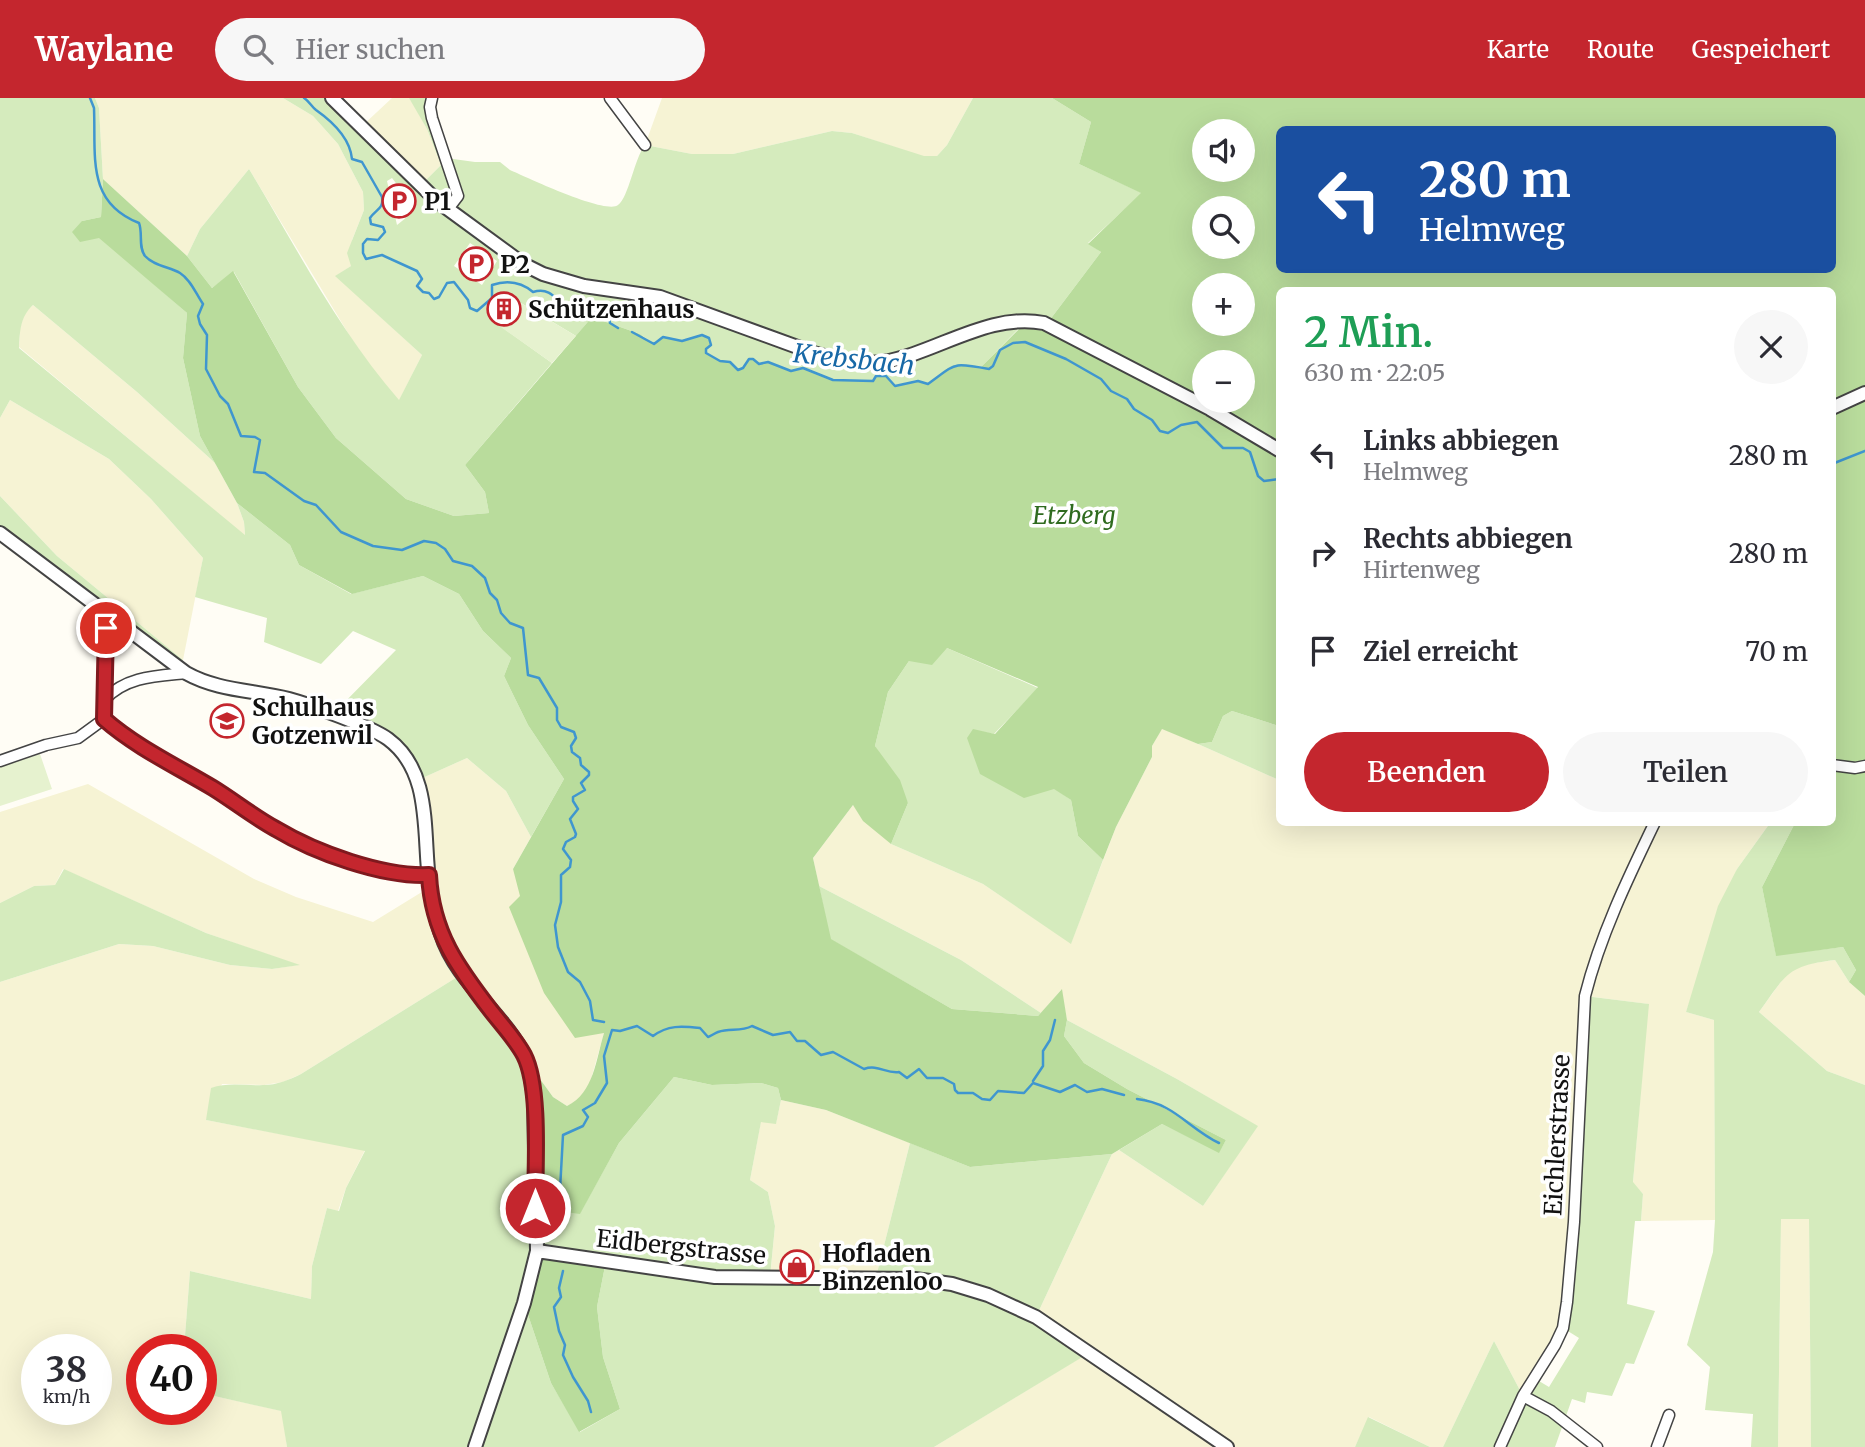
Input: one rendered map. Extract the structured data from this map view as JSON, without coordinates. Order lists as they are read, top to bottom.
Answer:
{
  "streets": {
    "street": ["Eichlerstrasse", "Eidbergstrasse"]
  },
  "water": ["Krebsbach"],
  "parks": ["Etzberg"],
  "places": {
    "parking": ["P1", "P2"],
    "building": ["Schützenhaus"],
    "school or university": ["Schulhaus Gotzenwil"],
    "shop": ["Hofladen Binzenloo"]
  },
  "page": {
    "header": "Waylane",
    "search": "Hier suchen",
    "nav": ["Karte", "Route", "Gespeichert"],
    "map_buttons": ["+", "−"],
    "turn": ["280 m", "Helmweg"],
    "heading": ["2 Min.", "630 m · 22:05"],
    "list": [
      {
        "name": "Links abbiegen",
        "note": "Helmweg",
        "value": "280 m"
      },
      {
        "name": "Rechts abbiegen",
        "note": "Hirtenweg",
        "value": "280 m"
      },
      {
        "name": "Ziel erreicht",
        "value": "70 m"
      }
    ],
    "buttons": ["Beenden", "Teilen"],
    "speed": "38 km/h",
    "limit": "40"
  }
}
